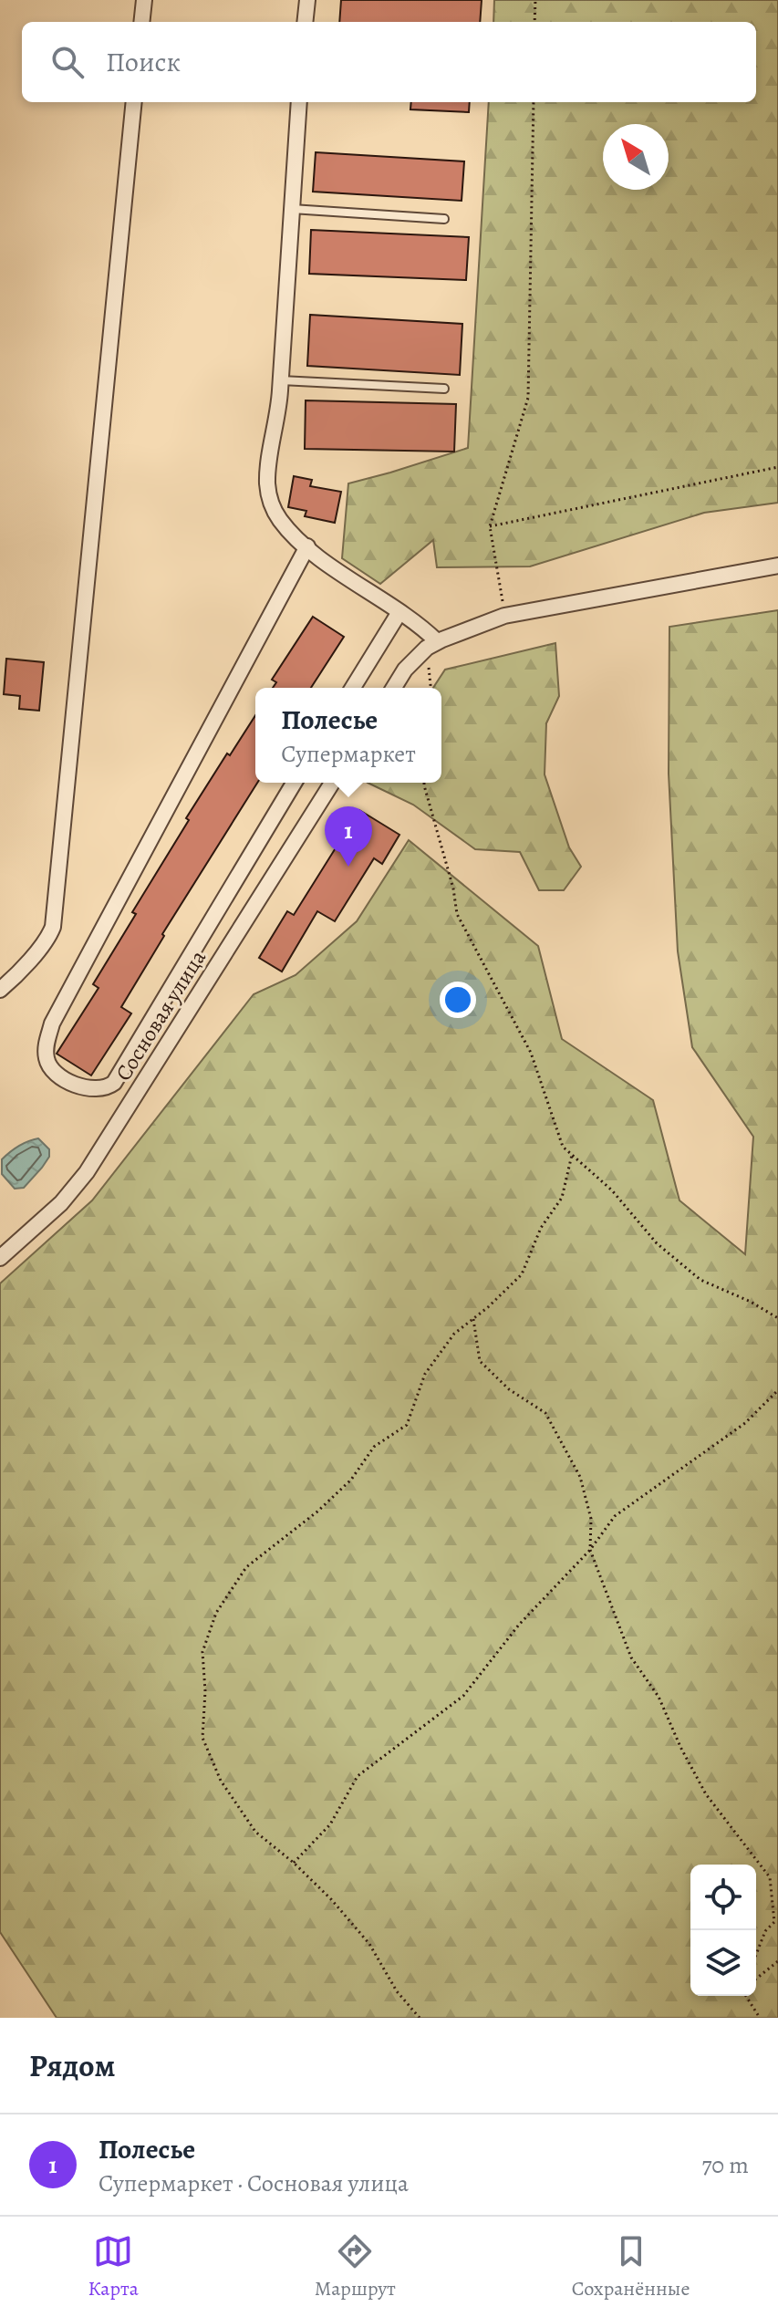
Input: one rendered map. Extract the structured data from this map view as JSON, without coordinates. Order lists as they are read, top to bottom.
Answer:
{
  "streets": {
    "street": ["Сосновая улица"]
  },
  "north": "top left",
  "page": {
    "search": "Поиск",
    "popup": ["Полесье", "Супермаркет"],
    "pins": "1",
    "heading": "Рядом",
    "list": [
      {
        "mark": "1",
        "name": "Полесье",
        "note": "Супермаркет · Сосновая улица",
        "value": "70 m"
      }
    ],
    "nav": ["Карта", "Маршрут", "Сохранённые"]
  }
}
